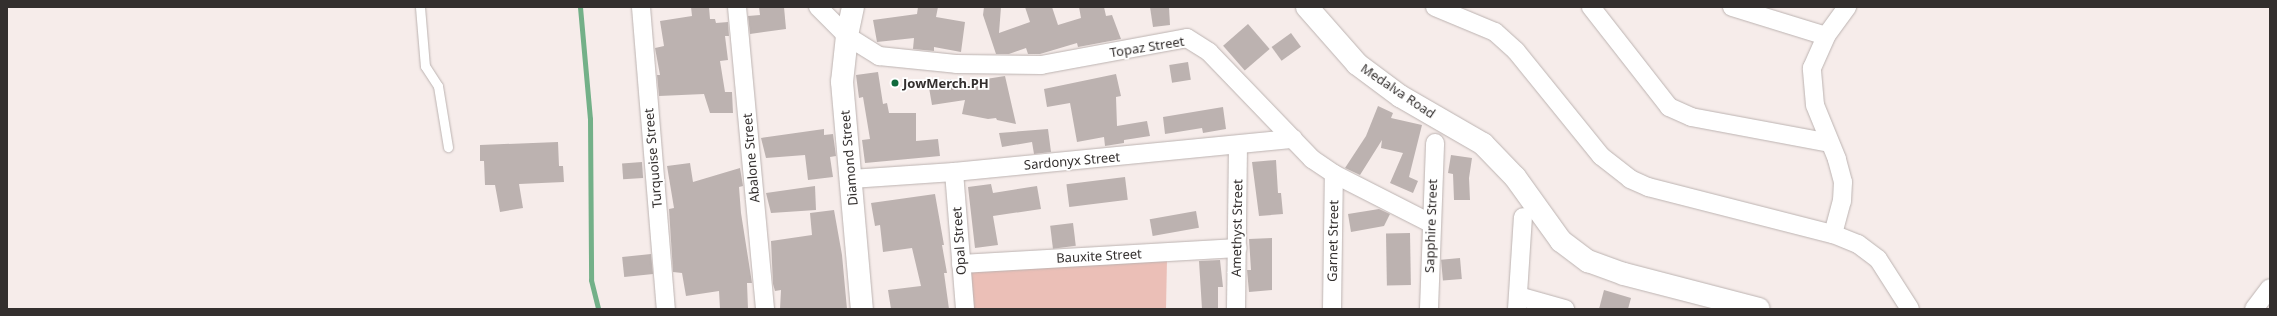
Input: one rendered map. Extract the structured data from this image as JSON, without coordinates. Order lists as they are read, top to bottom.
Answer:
{
  "streets": {
    "street": [
      "Topaz Street",
      "Medalva Road",
      "Turquoise Street",
      "Abalone Street",
      "Diamond Street",
      "Sardonyx Street",
      "Sapphire Street",
      "Amethyst Street",
      "Opal Street",
      "Garnet Street",
      "Bauxite Street"
    ]
  },
  "crossings": [
    ["Topaz Street", "Diamond Street"],
    ["Topaz Street", "Sardonyx Street"],
    ["Topaz Street", "Sapphire Street"],
    ["Topaz Street", "Garnet Street"],
    ["Diamond Street", "Sardonyx Street"],
    ["Sardonyx Street", "Amethyst Street"],
    ["Sardonyx Street", "Opal Street"],
    ["Amethyst Street", "Bauxite Street"],
    ["Opal Street", "Bauxite Street"]
  ],
  "places": ["JowMerch.PH"]
}
